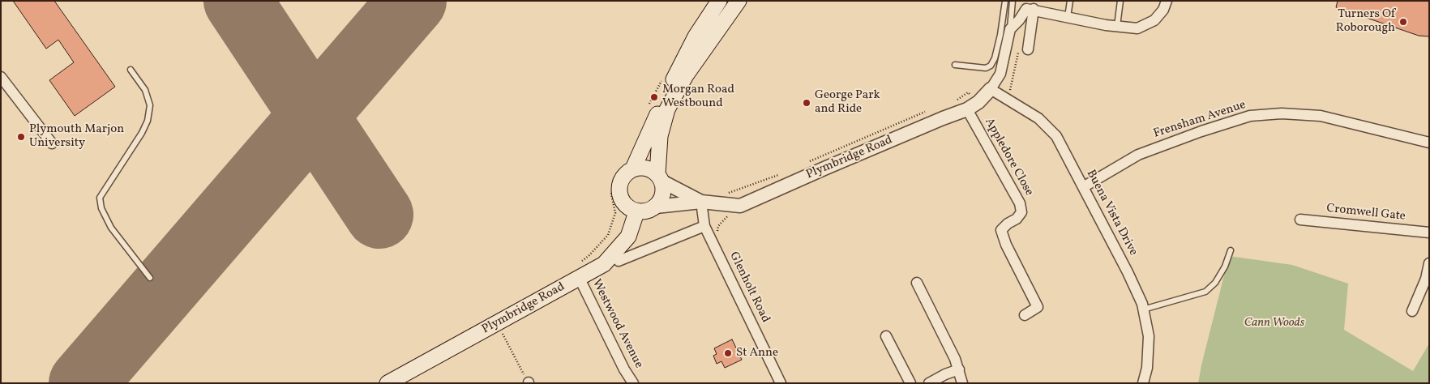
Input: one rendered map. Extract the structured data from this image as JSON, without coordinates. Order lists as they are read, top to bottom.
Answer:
{
  "streets": {
    "main road": ["Plymbridge Road"],
    "street": [
      "Frensham Avenue",
      "Appledore Close",
      "Buena Vista Drive",
      "Cromwell Gate",
      "Glenholt Road",
      "Westwood Avenue"
    ]
  },
  "crossings": [
    ["Frensham Avenue", "Buena Vista Drive"],
    ["Appledore Close", "Plymbridge Road"],
    ["Plymbridge Road", "Buena Vista Drive"],
    ["Plymbridge Road", "Glenholt Road"],
    ["Plymbridge Road", "Westwood Avenue"]
  ],
  "parks": ["Cann Woods"],
  "places": [
    "Turners Of Roborough",
    "Morgan Road Westbound",
    "George Park and Ride",
    "Plymouth Marjon University",
    "St Anne"
  ]
}
